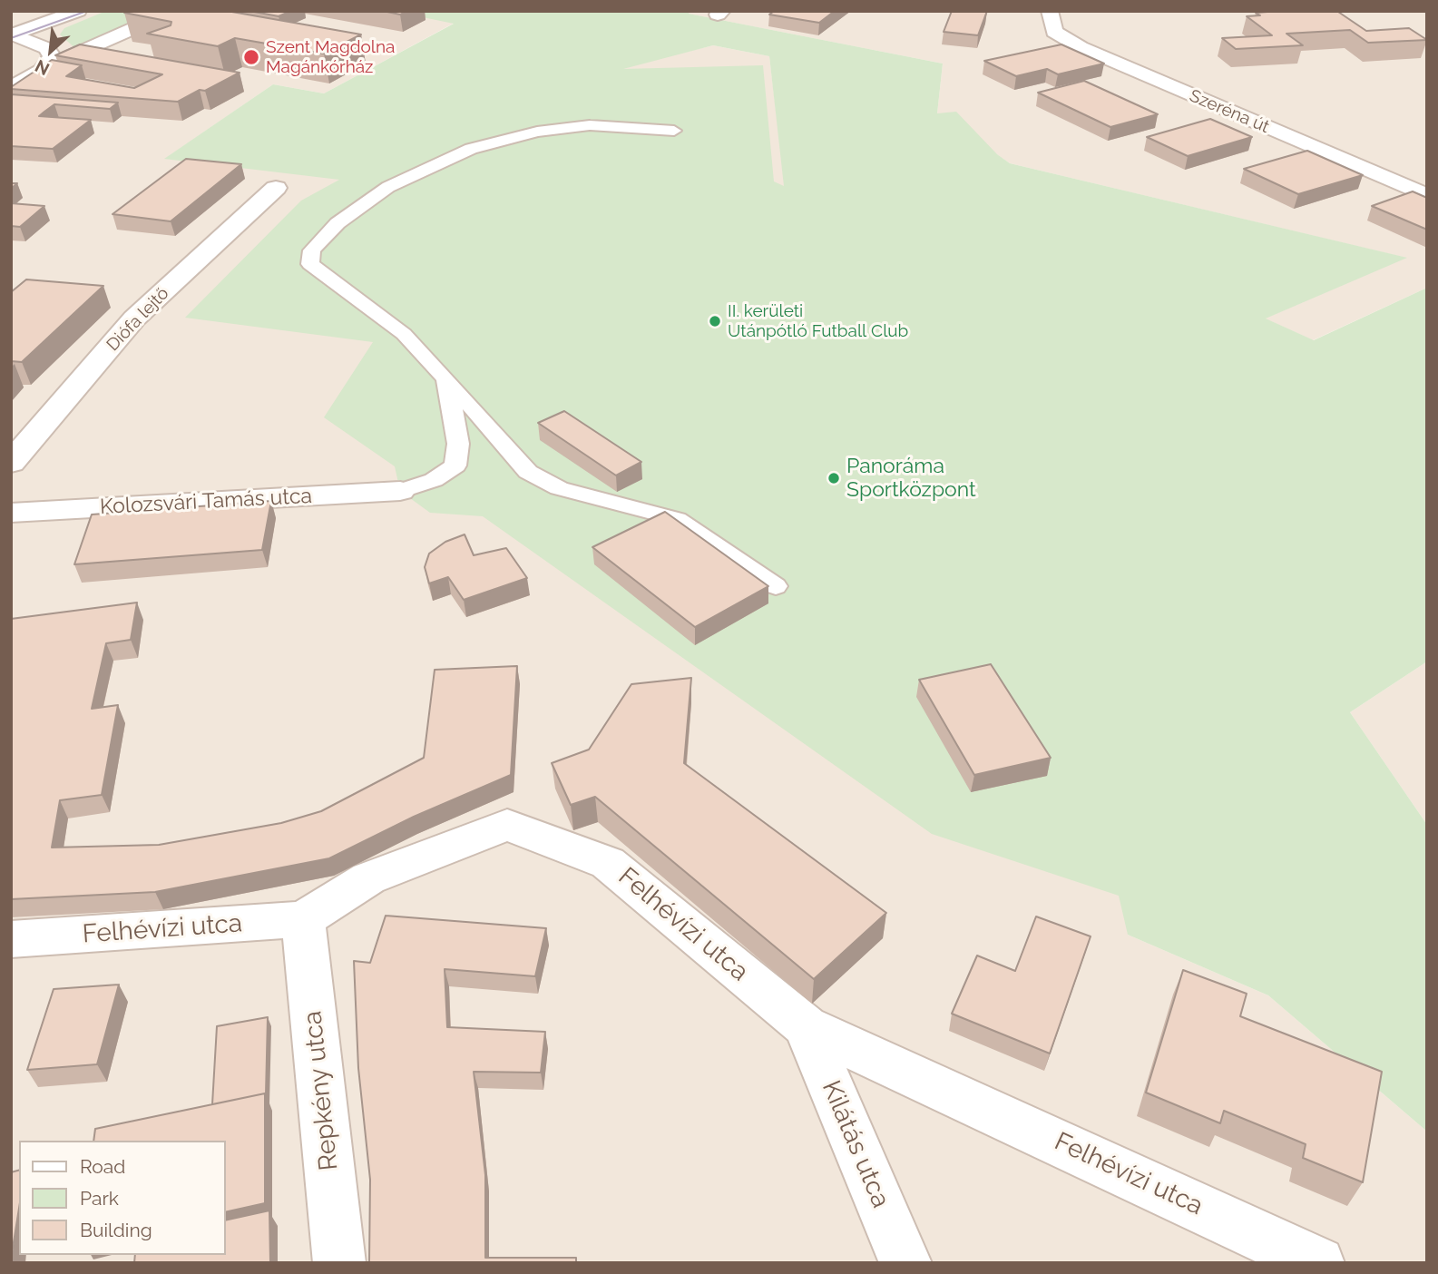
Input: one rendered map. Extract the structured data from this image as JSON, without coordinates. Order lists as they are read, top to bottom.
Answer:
{
  "streets": {
    "street": [
      "Szeréna út",
      "Diófa lejtő",
      "Kolozsvári Tamás utca",
      "Felhévízi utca",
      "Repkény utca",
      "Kilátás utca"
    ]
  },
  "crossings": [
    ["Felhévízi utca", "Repkény utca"],
    ["Felhévízi utca", "Kilátás utca"]
  ],
  "places": ["Szent Magdolna Magánkórház", "II. kerületi Utánpótló Futball Club", "Panoráma Sportközpont"],
  "legend": ["Road", "Park", "Building"],
  "north": "bottom left"
}
